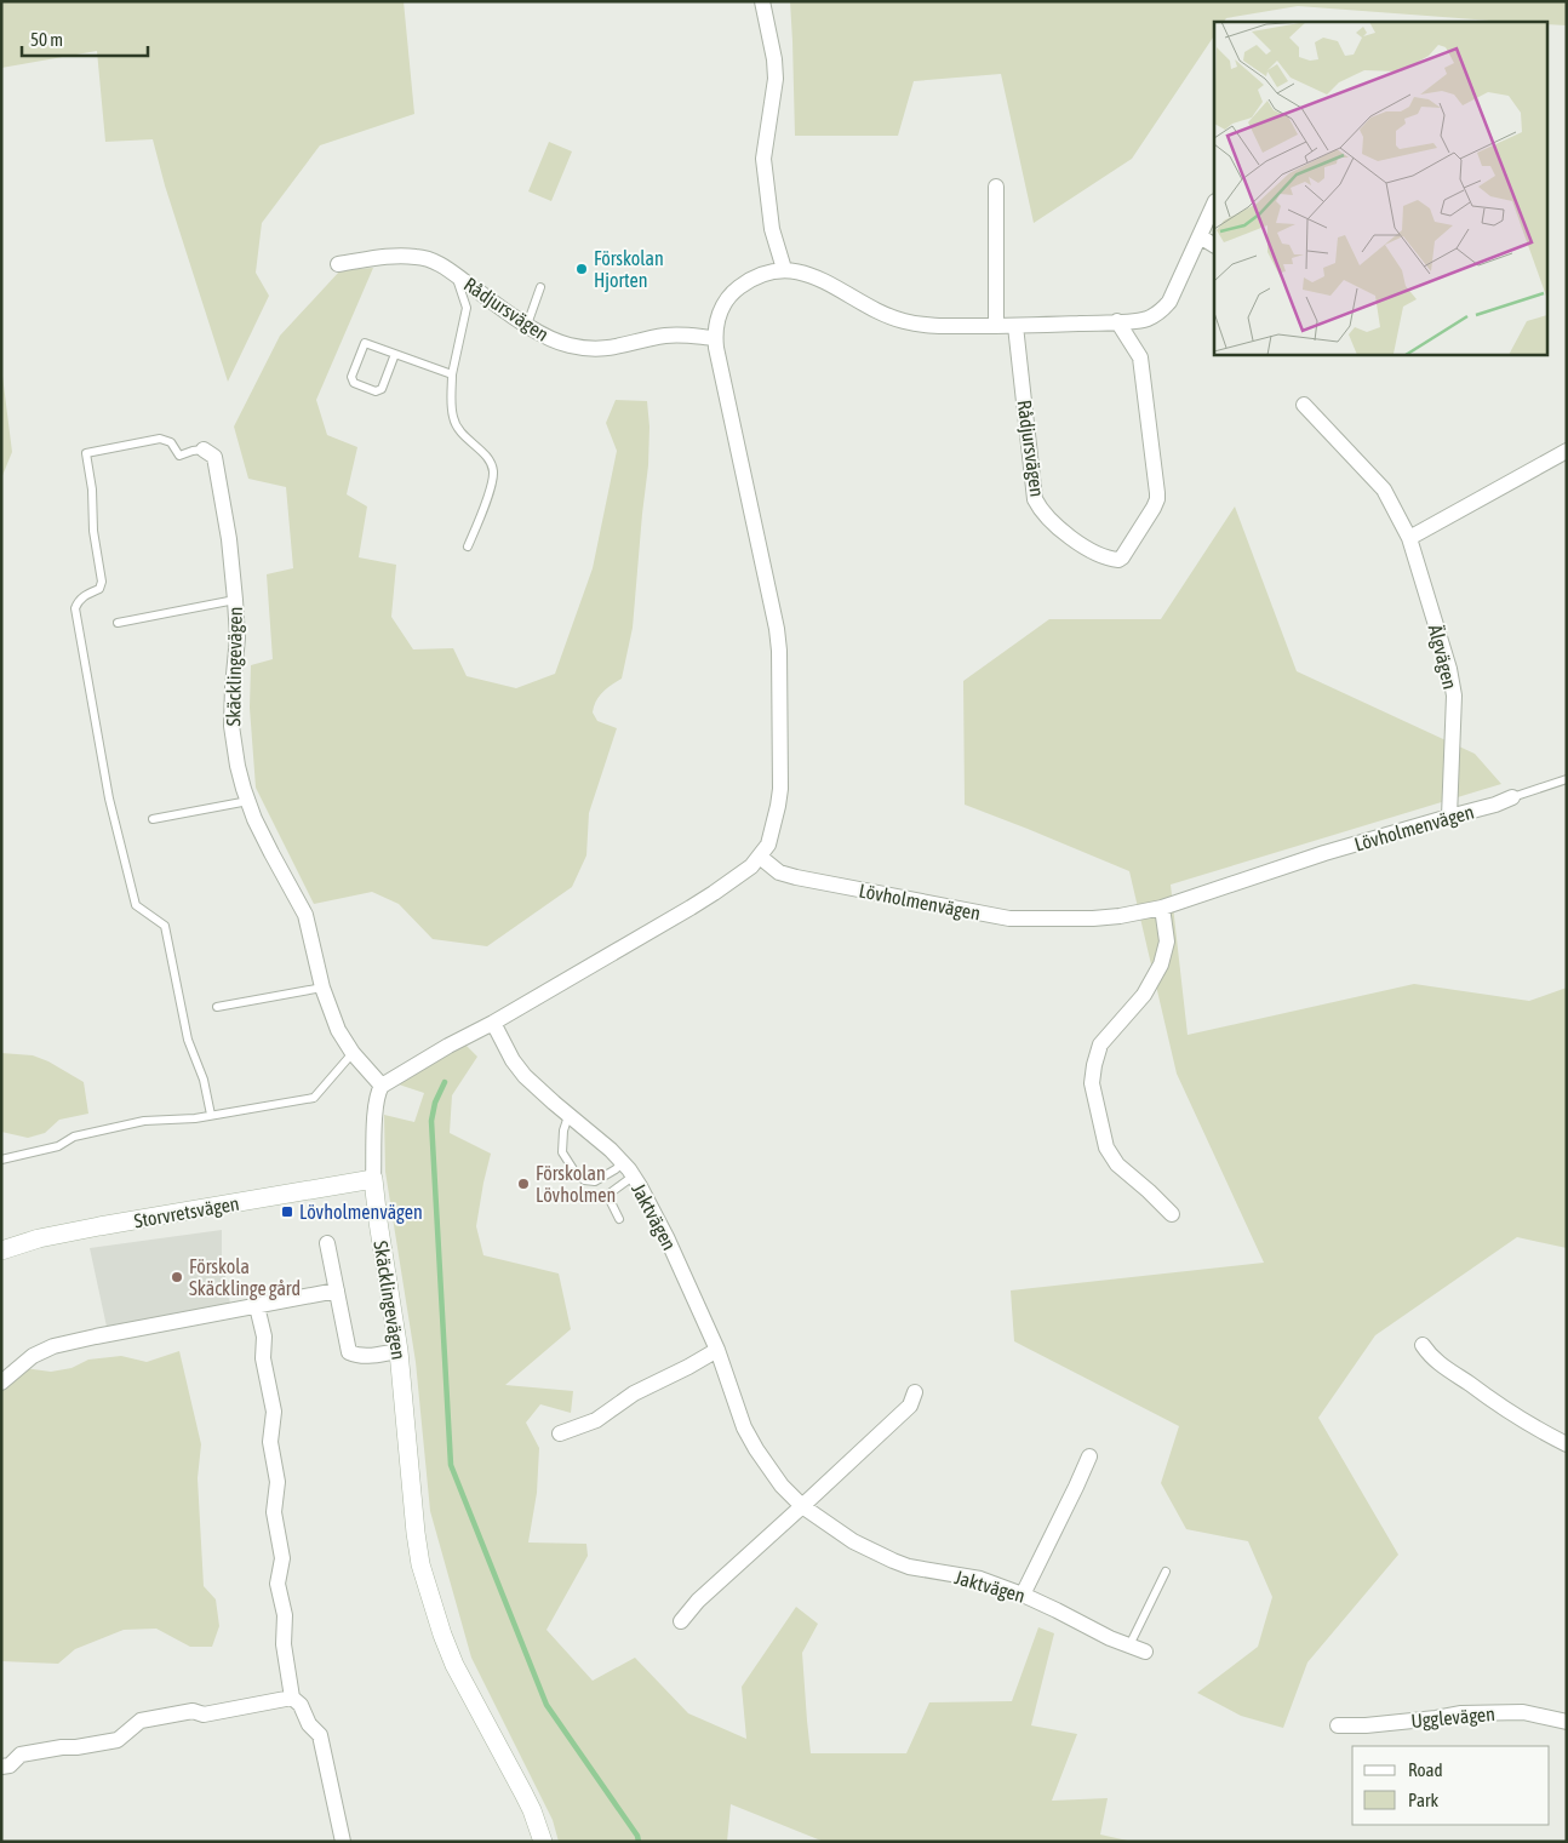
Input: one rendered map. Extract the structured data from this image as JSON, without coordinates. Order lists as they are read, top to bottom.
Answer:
{
  "streets": {
    "street": [
      "Rådjursvägen",
      "Älgvägen",
      "Skäcklingevägen",
      "Lövholmenvägen",
      "Storvretsvägen",
      "Jaktvägen",
      "Ugglevägen"
    ]
  },
  "crossings": [
    ["Älgvägen", "Lövholmenvägen"],
    ["Skäcklingevägen", "Storvretsvägen"]
  ],
  "places": {
    "other": ["Förskolan Hjorten", "Förskolan Lövholmen", "Förskola Skäcklinge gård"],
    "transit": ["Lövholmenvägen"]
  },
  "legend": ["Road", "Park"],
  "scale_bar": "50 m"
}
